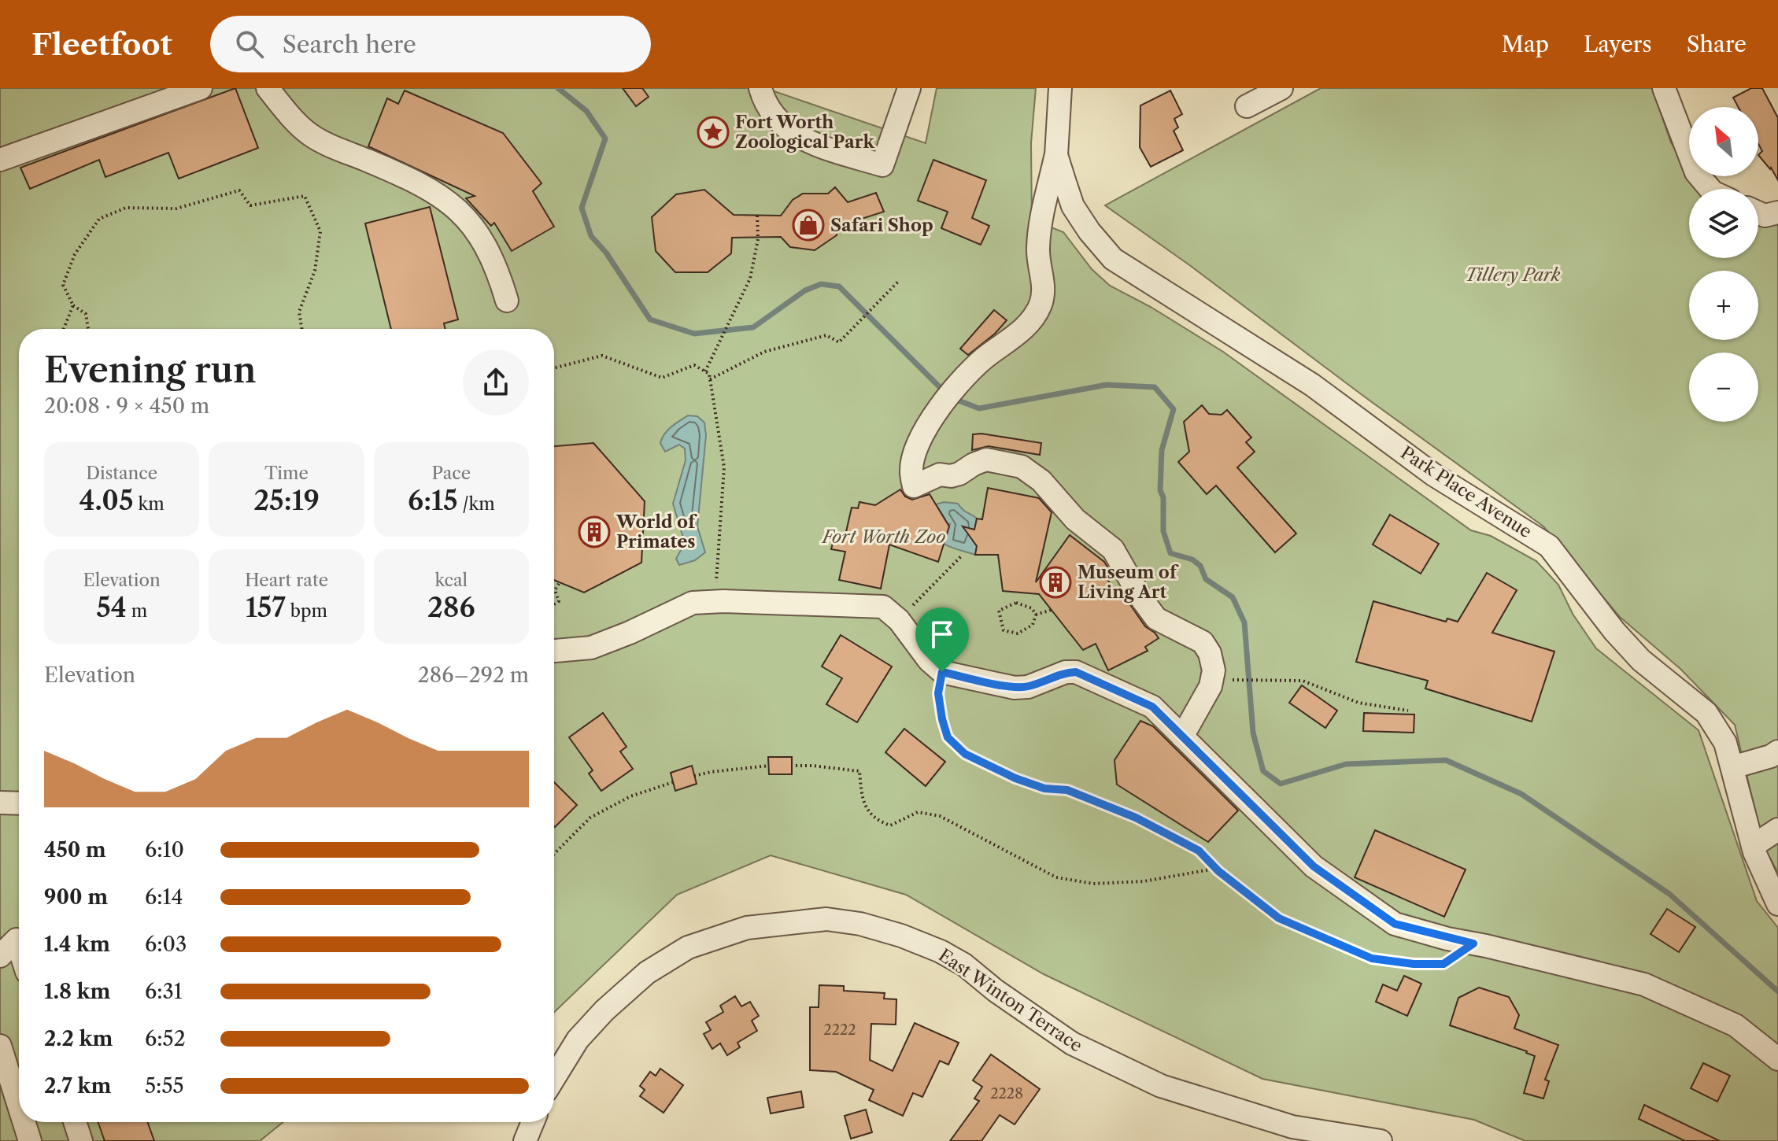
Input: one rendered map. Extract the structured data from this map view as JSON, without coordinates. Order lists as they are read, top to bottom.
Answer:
{
  "streets": {
    "street": ["Park Place Avenue", "East Winton Terrace"]
  },
  "parks": ["Tillery Park", "Fort Worth Zoo"],
  "places": {
    "place": ["Fort Worth Zoological Park"],
    "shop": ["Safari Shop"],
    "building": ["World of Primates", "Museum of Living Art"]
  },
  "house_numbers": ["2222", "2228"],
  "north": "top left",
  "page": {
    "header": "Fleetfoot",
    "search": "Search here",
    "nav": ["Map", "Layers", "Share"],
    "map_buttons": ["+", "−"],
    "heading": ["Evening run", "20:08 · 9 × 450 m"],
    "stats": [
      ["Distance", "4.05 km"],
      ["Time", "25:19"],
      ["Pace", "6:15 /km"],
      ["Elevation", "54 m"],
      ["Heart rate", "157 bpm"],
      ["kcal", "286"]
    ],
    "chart": ["Elevation", "286–292 m"],
    "list": [
      {
        "name": "450 m",
        "note": "6:10"
      },
      {
        "name": "900 m",
        "note": "6:14"
      },
      {
        "name": "1.4 km",
        "note": "6:03"
      },
      {
        "name": "1.8 km",
        "note": "6:31"
      },
      {
        "name": "2.2 km",
        "note": "6:52"
      },
      {
        "name": "2.7 km",
        "note": "5:55"
      }
    ]
  }
}
